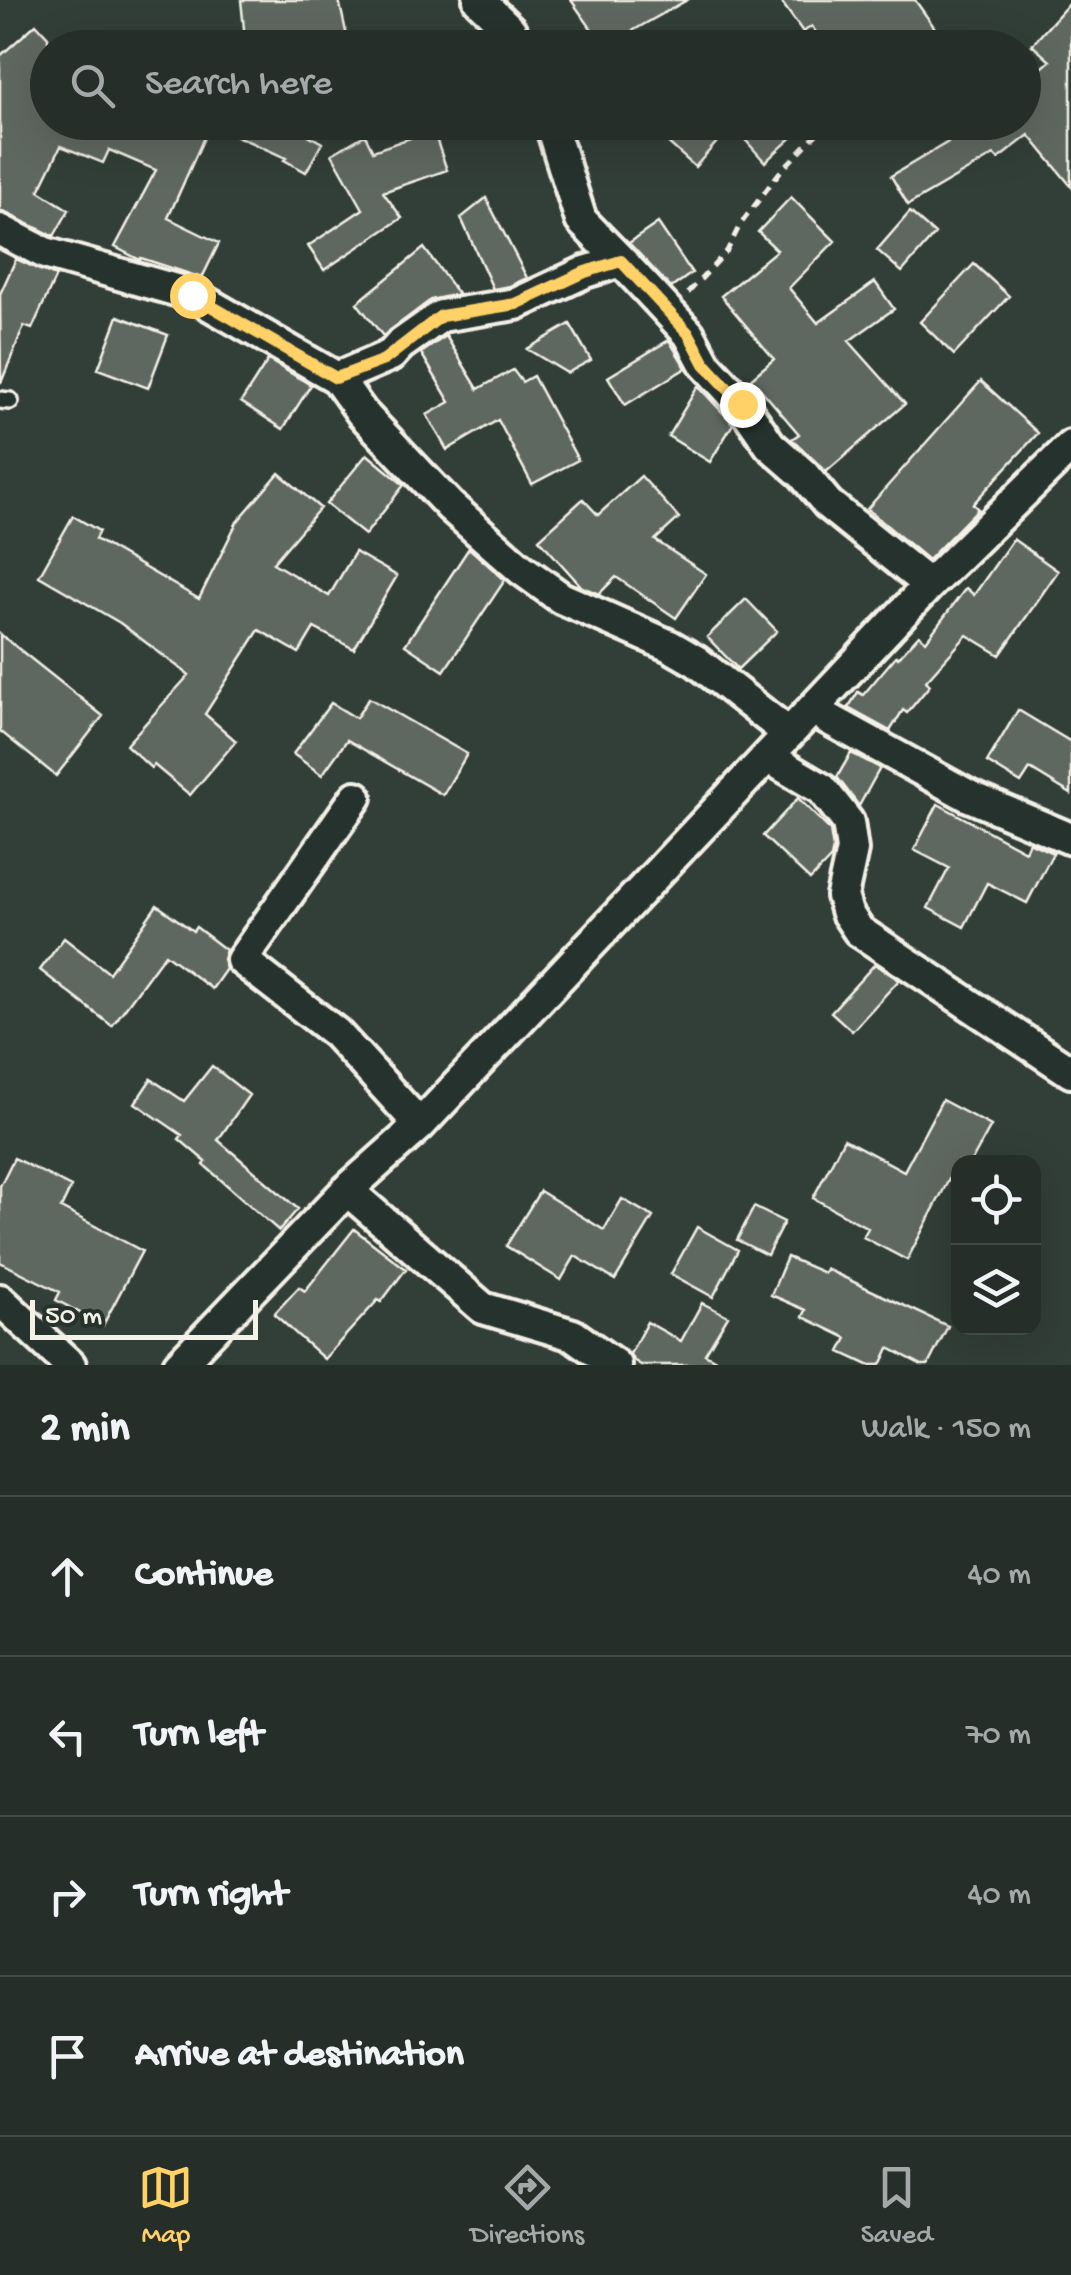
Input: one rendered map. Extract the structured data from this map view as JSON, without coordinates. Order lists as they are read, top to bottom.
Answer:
{
  "scale_bar": "50 m",
  "page": {
    "search": "Search here",
    "scale": "50 m",
    "heading": ["2 min", "Walk · 150 m"],
    "list": [
      ["Continue", "40 m"],
      ["Turn left", "70 m"],
      ["Turn right", "40 m"],
      "Arrive at destination"
    ],
    "nav": ["Map", "Directions", "Saved"]
  }
}
